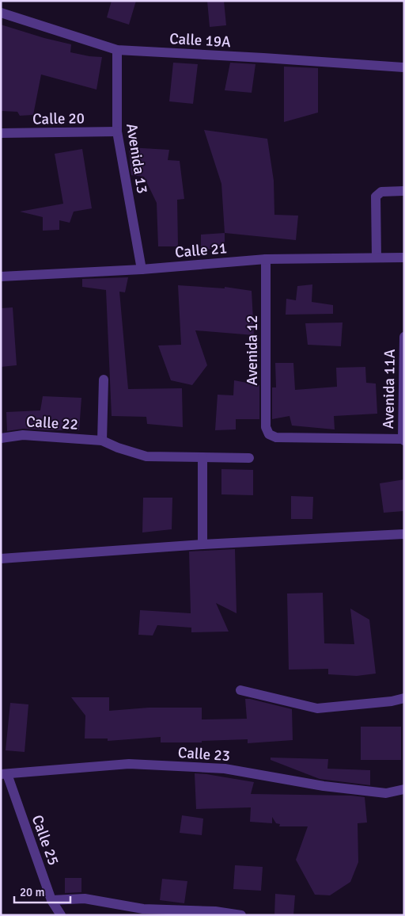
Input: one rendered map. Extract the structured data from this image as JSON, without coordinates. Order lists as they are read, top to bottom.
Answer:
{
  "streets": {
    "street": [
      "Calle 19A",
      "Calle 20",
      "Avenida 13",
      "Calle 21",
      "Avenida 12",
      "Avenida 11A",
      "Calle 22",
      "Calle 23",
      "Calle 25"
    ]
  },
  "crossings": [
    ["Calle 19A", "Avenida 13"],
    ["Calle 20", "Avenida 13"],
    ["Avenida 13", "Calle 21"],
    ["Calle 21", "Avenida 12"],
    ["Avenida 12", "Avenida 11A"],
    ["Calle 23", "Calle 25"]
  ],
  "scale_bar": "20 m"
}
